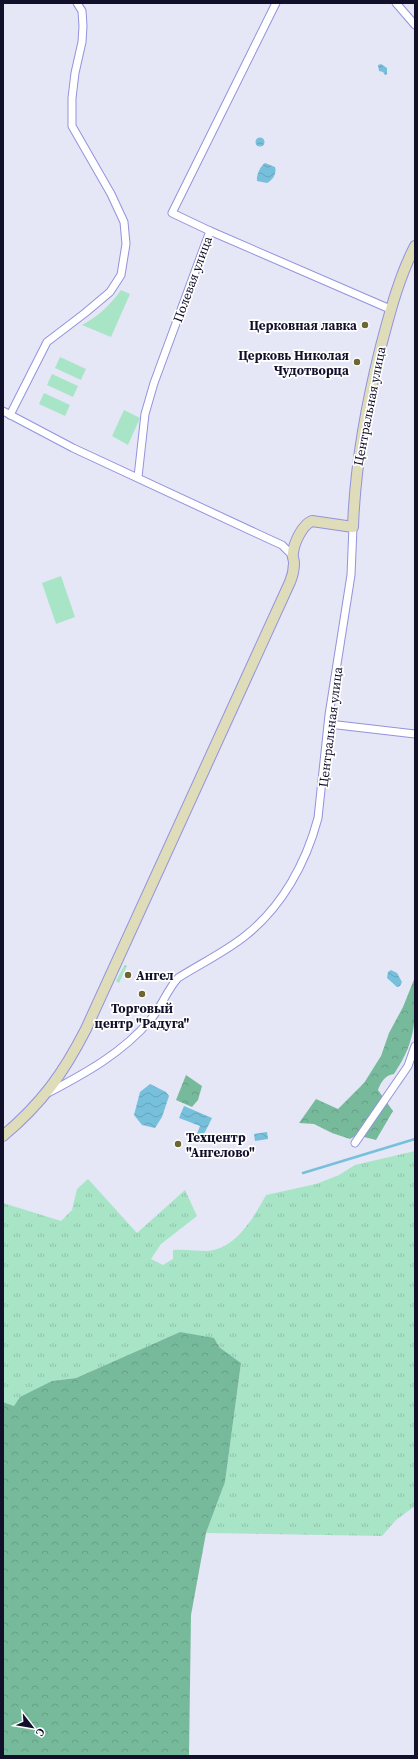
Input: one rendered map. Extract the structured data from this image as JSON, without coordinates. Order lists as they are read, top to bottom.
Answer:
{
  "streets": {
    "street": ["Полевая улица", "Центральная улица"]
  },
  "places": [
    "Церковная лавка",
    "Церковь Николая Чудотворца",
    "Ангел",
    "Торговый центр \"Радуга\"",
    "Техцентр \"Ангелово\""
  ],
  "north": "bottom right"
}
